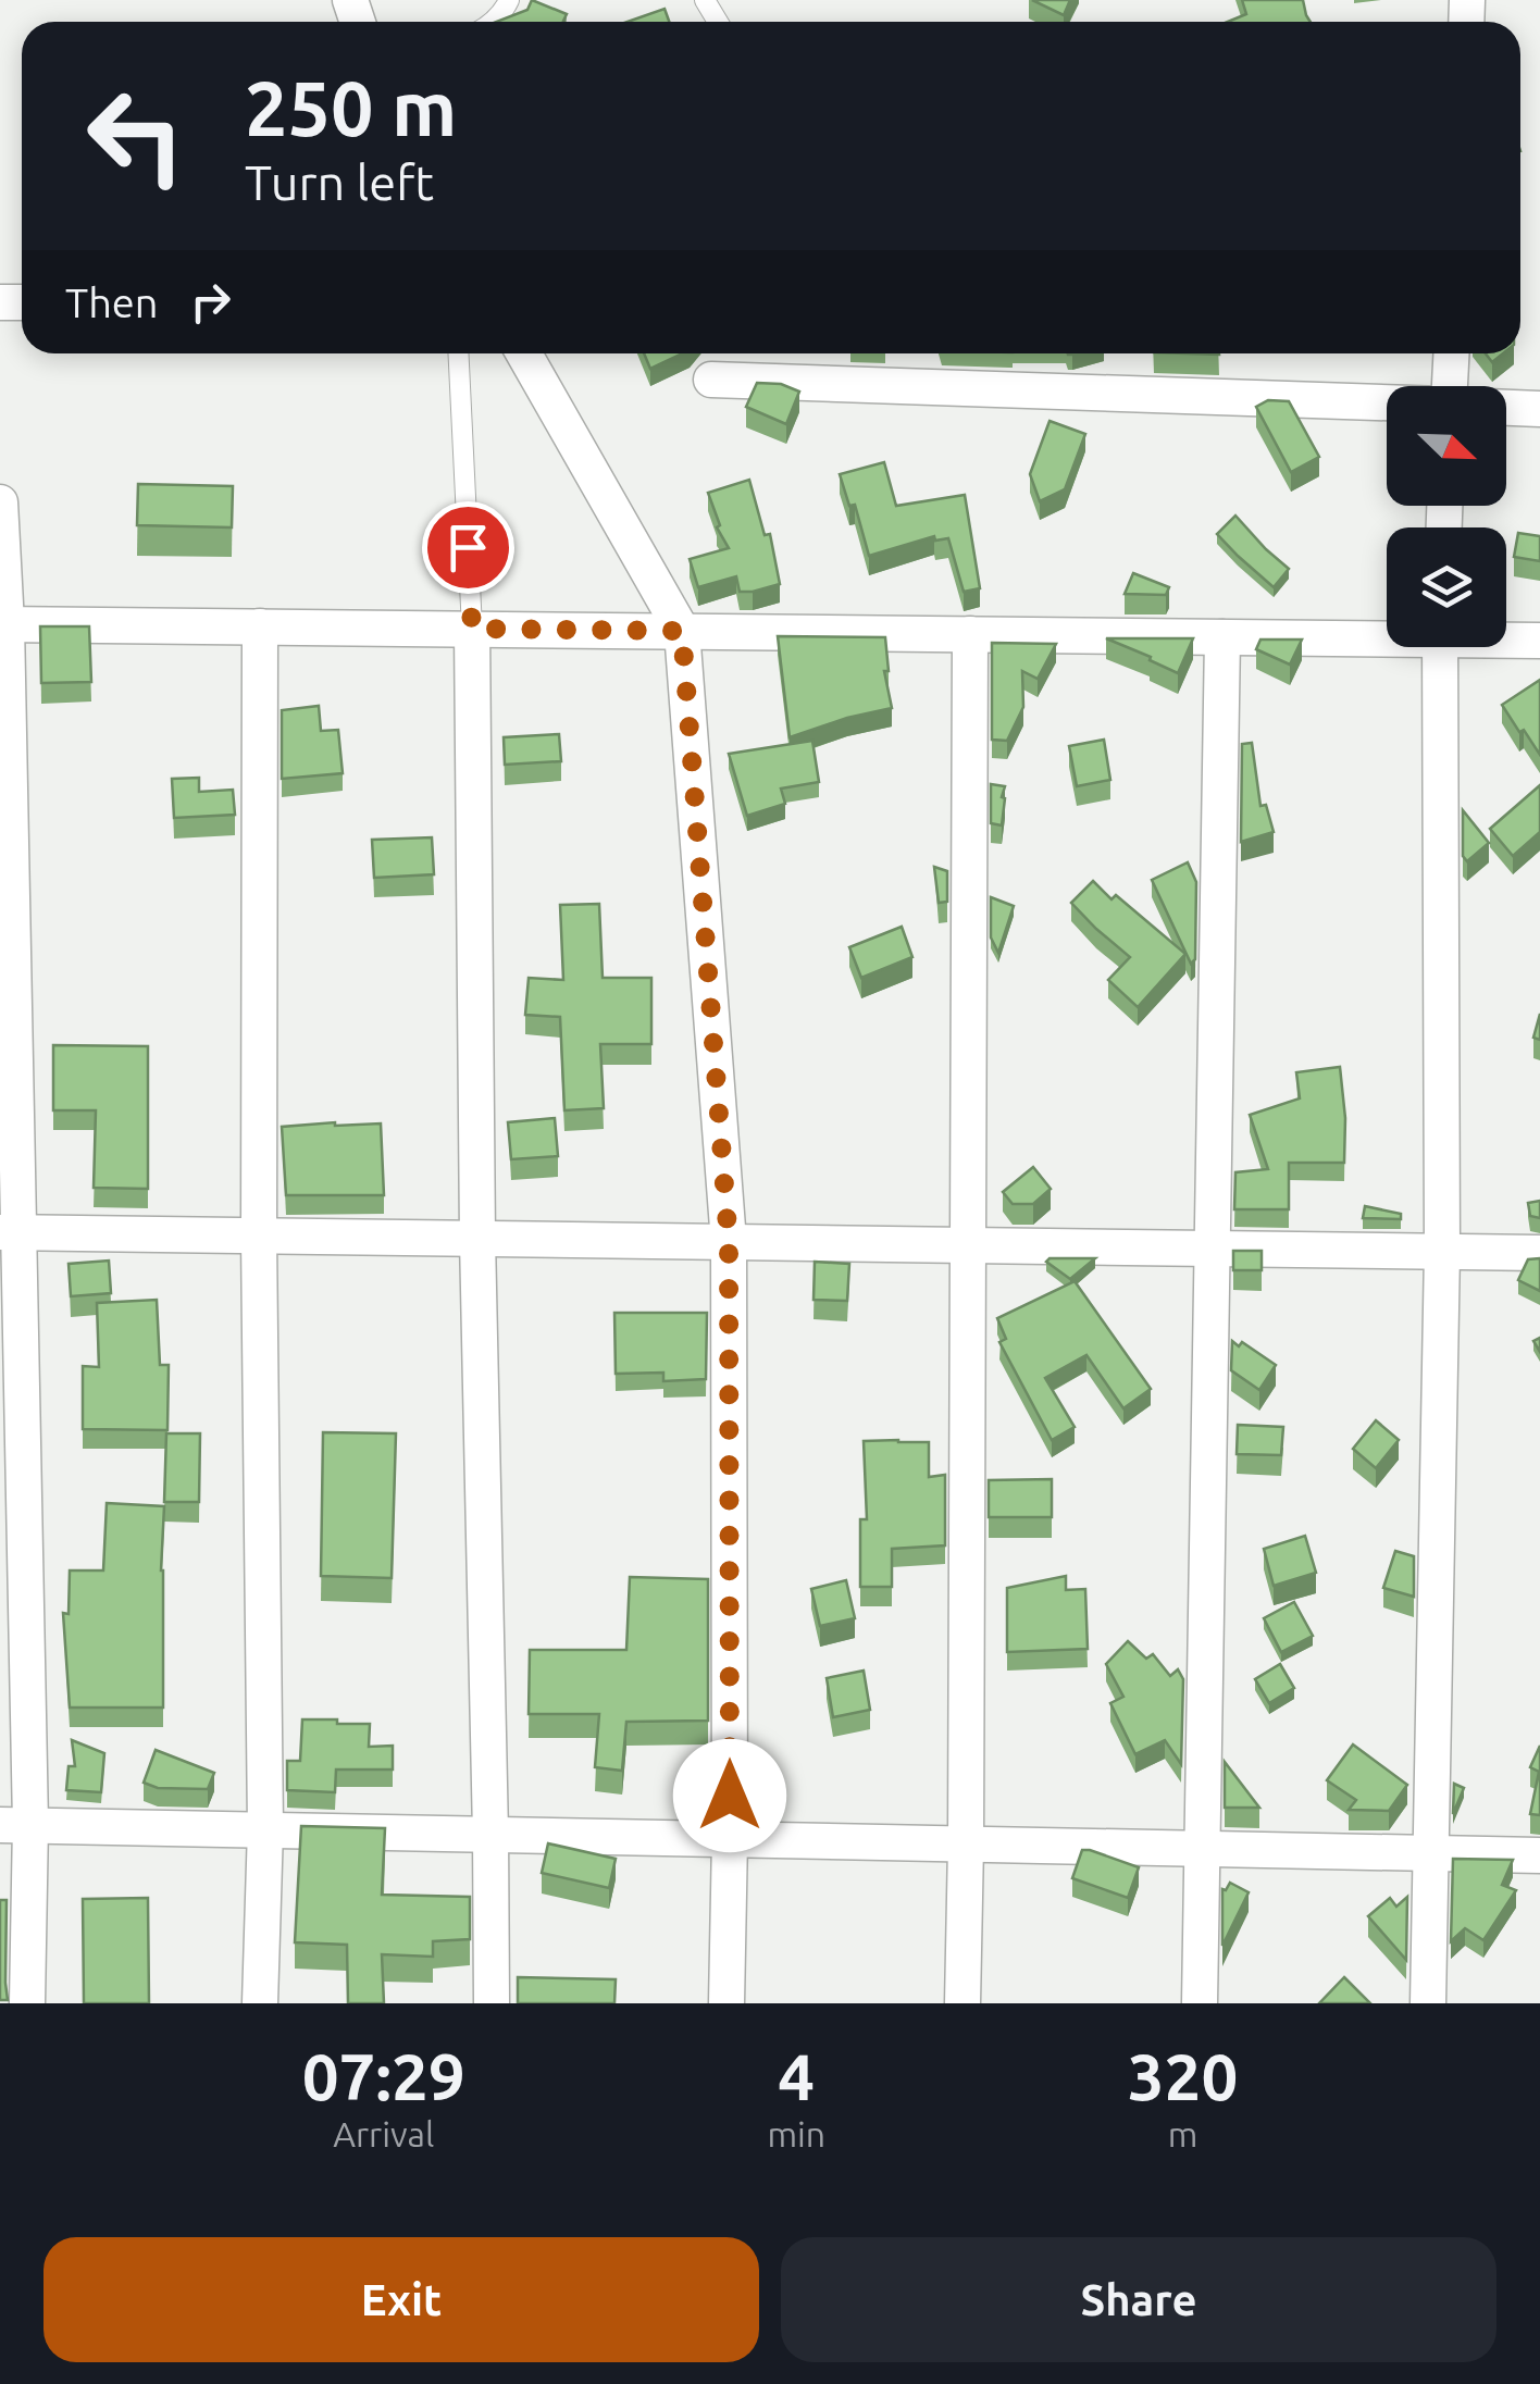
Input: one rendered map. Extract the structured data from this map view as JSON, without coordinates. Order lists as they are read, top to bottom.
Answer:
{
  "north": "bottom right",
  "page": {
    "turn": ["250 m", "Turn left"],
    "then": "Then",
    "eta": [
      "07:29",
      "Arrival",
      "4",
      "min",
      "320",
      "m"
    ],
    "buttons": ["Exit", "Share"]
  }
}
